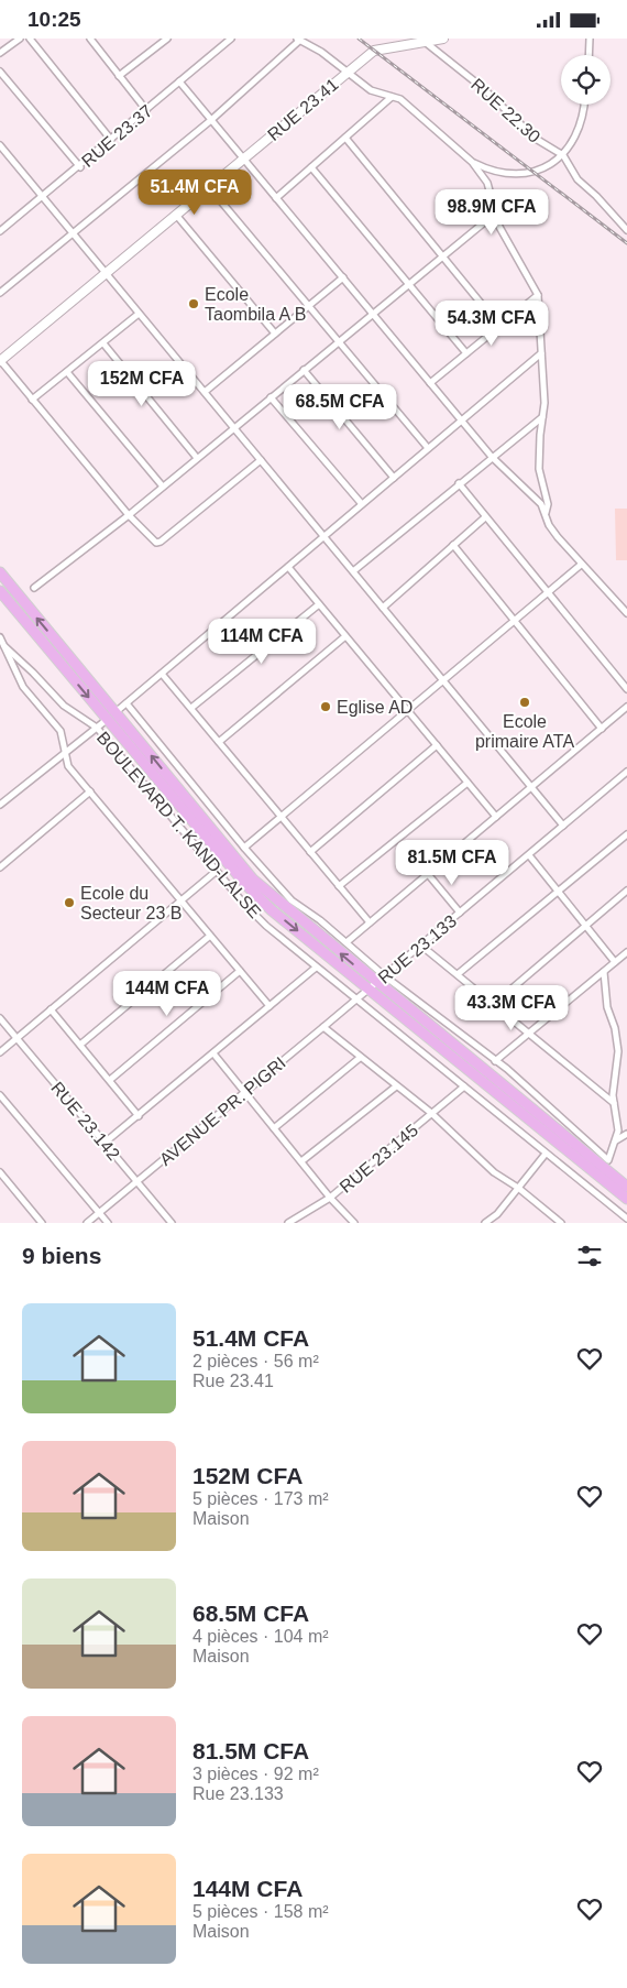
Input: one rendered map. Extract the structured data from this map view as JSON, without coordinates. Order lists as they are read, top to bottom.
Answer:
{
  "streets": {
    "street": [
      "RUE 23.41",
      "RUE 22.30",
      "RUE 23.37",
      "BOULEVARD T. KAND-LALSE",
      "RUE 23.133",
      "AVENUE PR. PIGRI",
      "RUE 23.142",
      "RUE 23.145"
    ]
  },
  "crossings": [
    ["RUE 23.41", "RUE 22.30"],
    ["BOULEVARD T. KAND-LALSE", "RUE 23.133"],
    ["BOULEVARD T. KAND-LALSE", "AVENUE PR. PIGRI"],
    ["BOULEVARD T. KAND-LALSE", "RUE 23.145"],
    ["RUE 23.133", "AVENUE PR. PIGRI"],
    ["AVENUE PR. PIGRI", "RUE 23.142"]
  ],
  "places": [
    "Ecole Taombila A B",
    "Ecole primaire ATA",
    "Eglise AD",
    "Ecole du Secteur 23 B"
  ],
  "page": {
    "status": "10:25",
    "price": [
      "51.4M CFA",
      "98.9M CFA",
      "54.3M CFA",
      "152M CFA",
      "68.5M CFA",
      "114M CFA",
      "81.5M CFA",
      "144M CFA",
      "43.3M CFA"
    ],
    "heading": "9 biens",
    "list": [
      {
        "name": "51.4M CFA",
        "note": "2 pièces · 56 m² · Rue 23.41"
      },
      {
        "name": "152M CFA",
        "note": "5 pièces · 173 m² · Maison"
      },
      {
        "name": "68.5M CFA",
        "note": "4 pièces · 104 m² · Maison"
      },
      {
        "name": "81.5M CFA",
        "note": "3 pièces · 92 m² · Rue 23.133"
      },
      {
        "name": "144M CFA",
        "note": "5 pièces · 158 m² · Maison"
      }
    ]
  }
}
